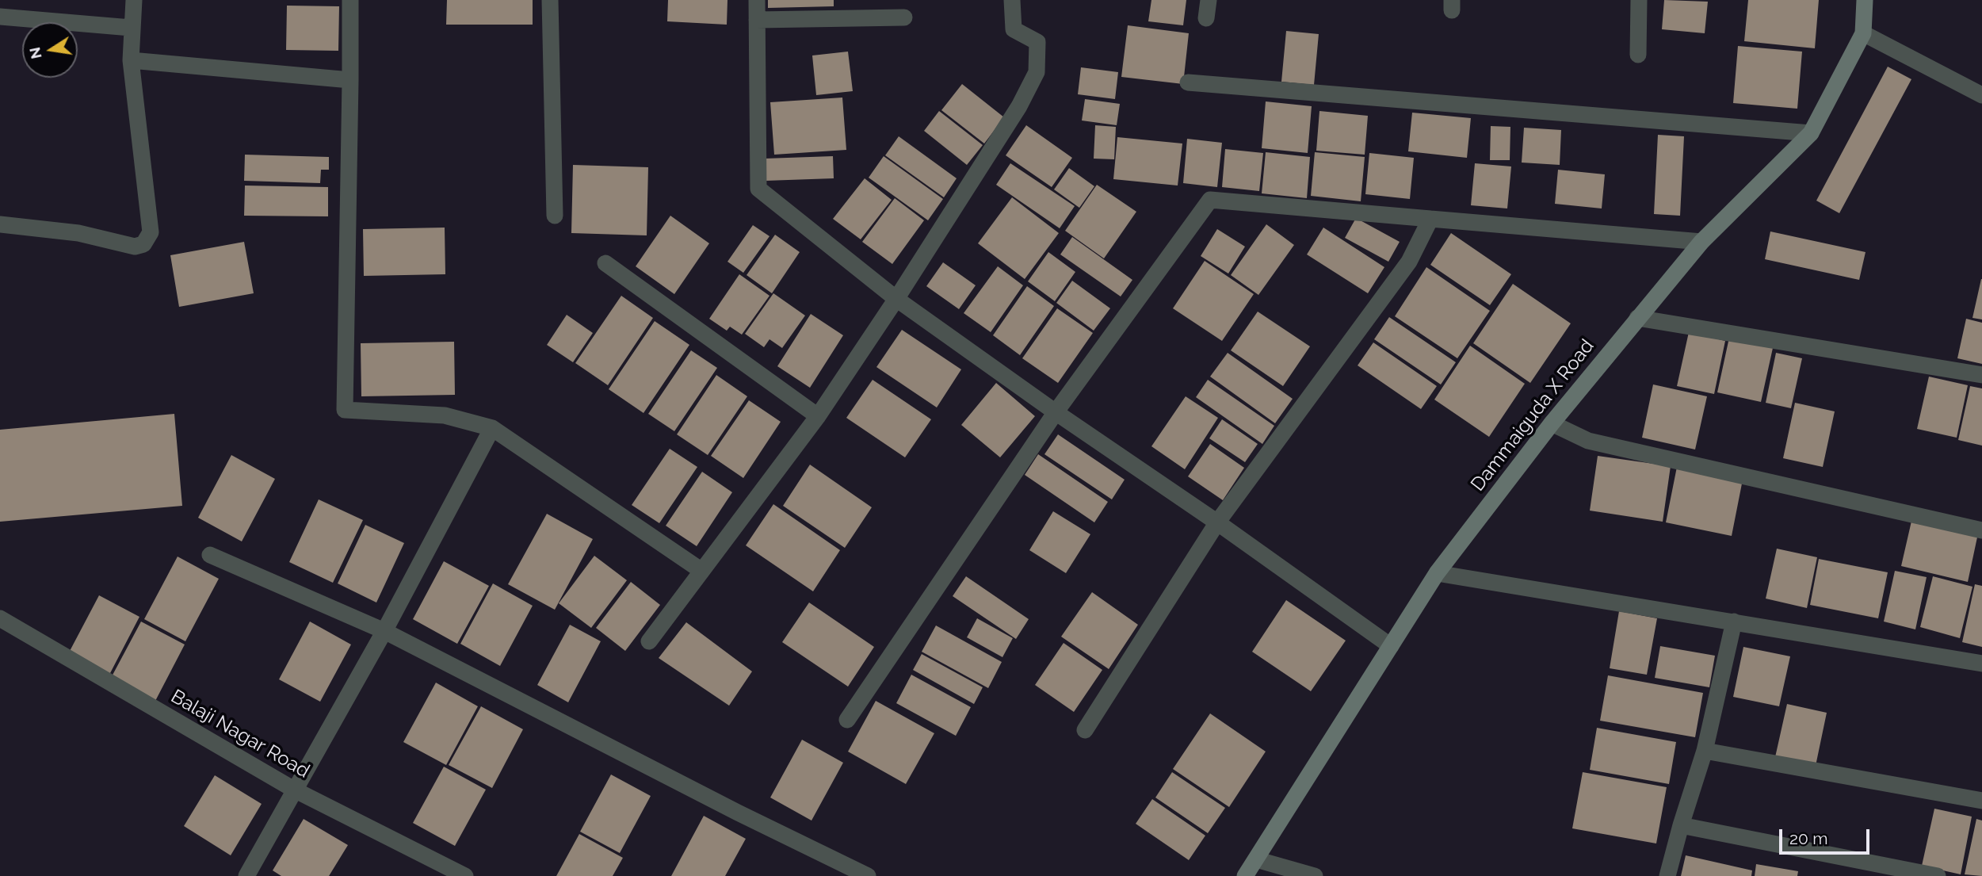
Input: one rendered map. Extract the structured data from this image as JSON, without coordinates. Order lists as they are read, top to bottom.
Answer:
{
  "streets": {
    "street": ["Dammaiguda X Road", "Balaji Nagar Road"]
  },
  "scale_bar": "20 m",
  "north": "left"
}
